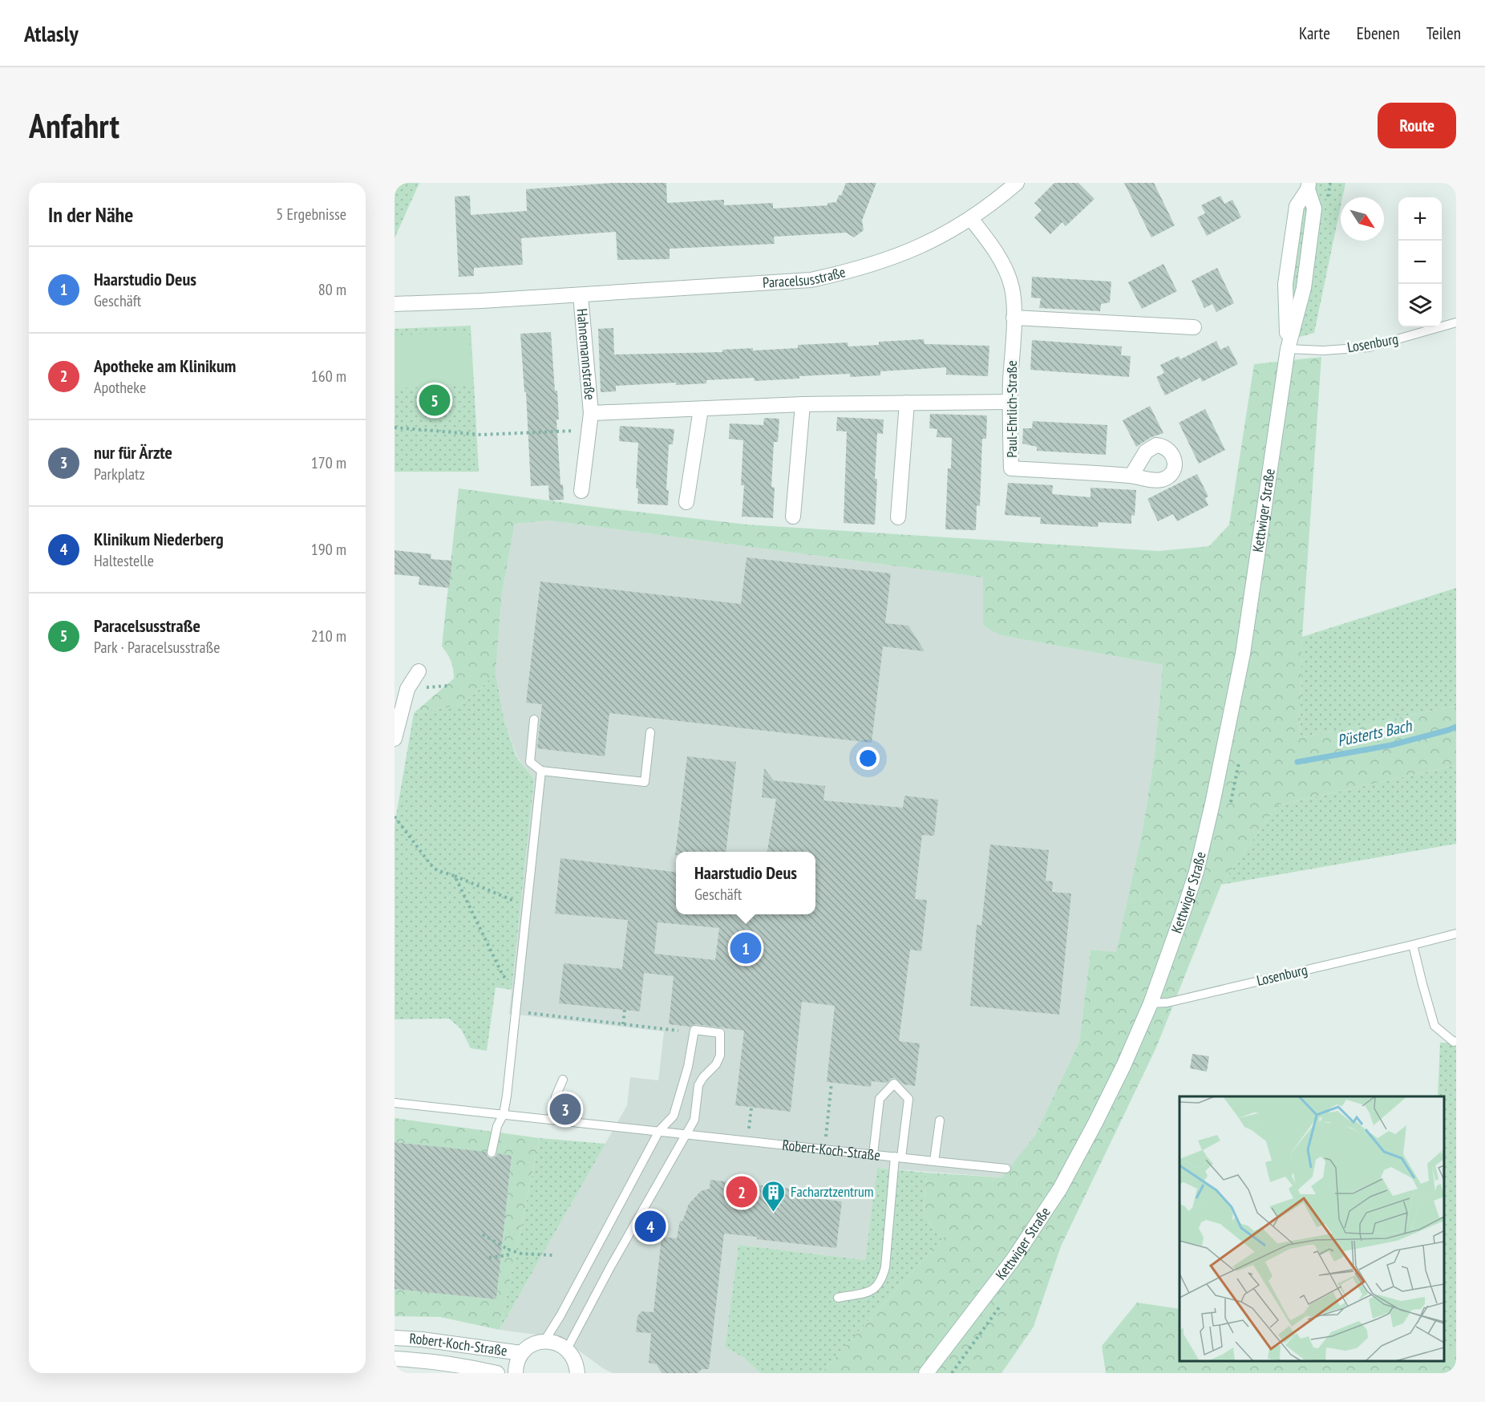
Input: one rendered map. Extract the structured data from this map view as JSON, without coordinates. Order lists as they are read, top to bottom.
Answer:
{
  "streets": {
    "street": [
      "Paracelsusstraße",
      "Hahnemannstraße",
      "Paul-Ehrlich-Straße",
      "Kettwiger Straße",
      "Robert-Koch-Straße"
    ],
    "lane": ["Losenburg"]
  },
  "crossings": [
    ["Paracelsusstraße", "Hahnemannstraße"],
    ["Paracelsusstraße", "Paul-Ehrlich-Straße"],
    ["Losenburg", "Kettwiger Straße"],
    ["Hahnemannstraße", "Paul-Ehrlich-Straße"]
  ],
  "water": ["Püsterts Bach"],
  "places": {
    "building": ["Facharztzentrum"]
  },
  "north": "bottom right",
  "page": {
    "header": "Atlasly",
    "nav": ["Karte", "Ebenen", "Teilen"],
    "buttons": "Route",
    "title": "Anfahrt",
    "heading": ["In der Nähe", "5 Ergebnisse"],
    "map_buttons": ["+", "−"],
    "list": [
      {
        "mark": "1",
        "name": "Haarstudio Deus",
        "note": "Geschäft",
        "value": "80 m"
      },
      {
        "mark": "2",
        "name": "Apotheke am Klinikum",
        "note": "Apotheke",
        "value": "160 m"
      },
      {
        "mark": "3",
        "name": "nur für Ärzte",
        "note": "Parkplatz",
        "value": "170 m"
      },
      {
        "mark": "4",
        "name": "Klinikum Niederberg",
        "note": "Haltestelle",
        "value": "190 m"
      },
      {
        "mark": "5",
        "name": "Paracelsusstraße",
        "note": "Park · Paracelsusstraße",
        "value": "210 m"
      }
    ],
    "pins": [
      "5",
      "1",
      "3",
      "2",
      "4"
    ],
    "popup": ["Haarstudio Deus", "Geschäft"]
  }
}
